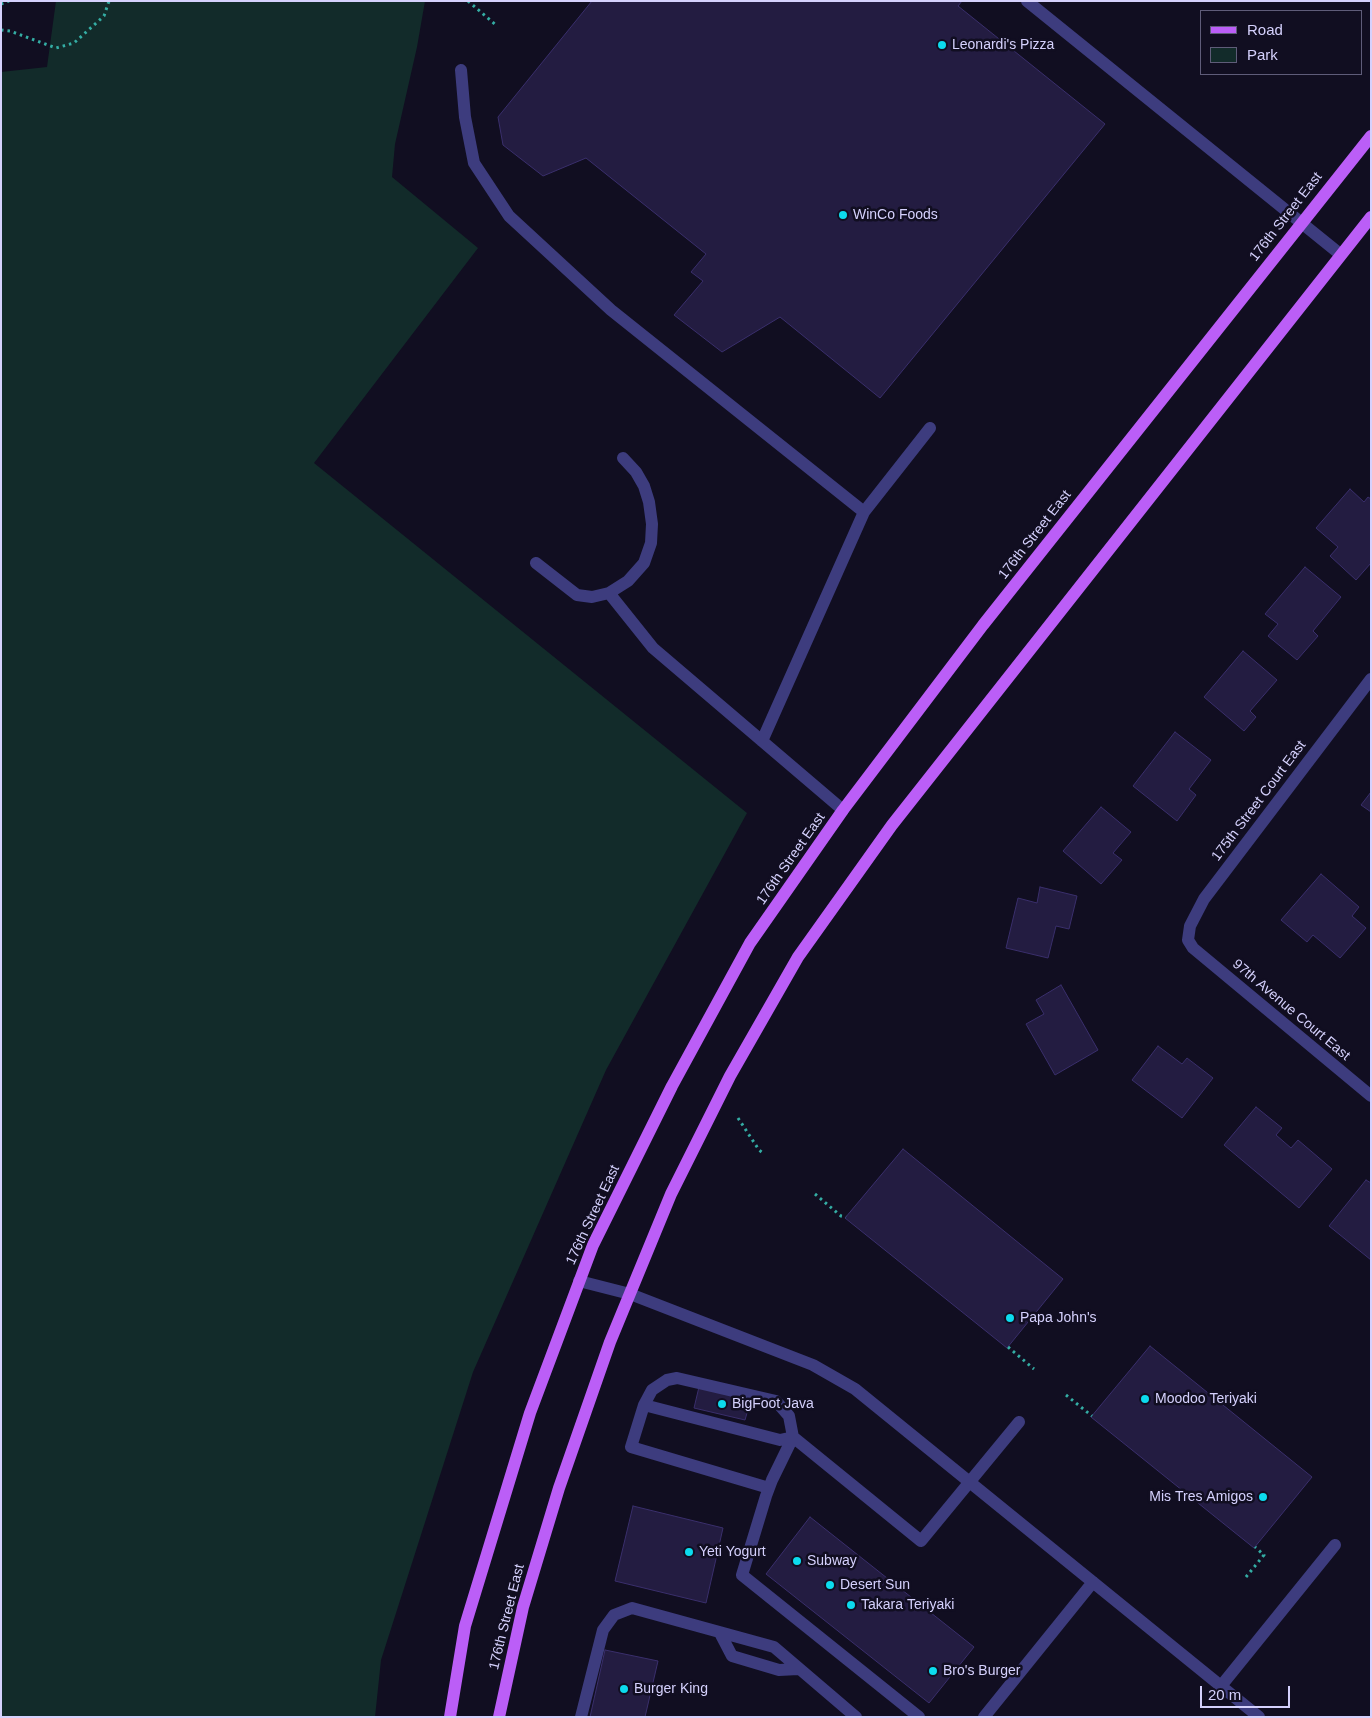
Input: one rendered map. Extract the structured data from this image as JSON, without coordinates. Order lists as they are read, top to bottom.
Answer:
{
  "streets": {
    "main road": ["176th Street East"],
    "street": ["175th Street Court East", "97th Avenue Court East"]
  },
  "crossings": [
    ["175th Street Court East", "97th Avenue Court East"]
  ],
  "places": [
    "Leonardi's Pizza",
    "WinCo Foods",
    "Papa John's",
    "Moodoo Teriyaki",
    "BigFoot Java",
    "Mis Tres Amigos",
    "Yeti Yogurt",
    "Subway",
    "Desert Sun",
    "Takara Teriyaki",
    "Bro's Burger",
    "Burger King"
  ],
  "legend": ["Road", "Park"],
  "scale_bar": "20 m"
}
